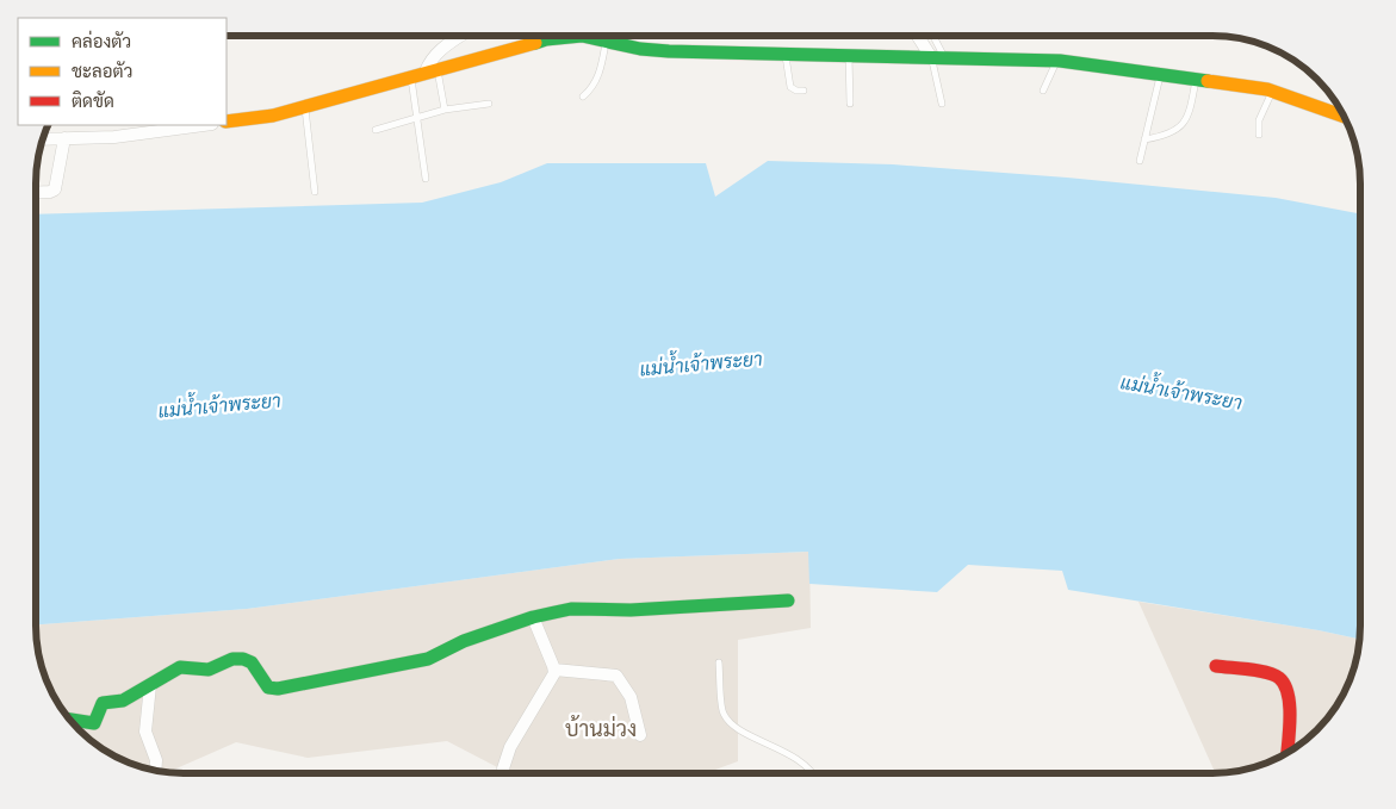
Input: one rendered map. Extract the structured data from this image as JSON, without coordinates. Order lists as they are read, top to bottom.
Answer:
{
  "districts": ["บ้านม่วง"],
  "water": ["แม่น้ำเจ้าพระยา"],
  "legend": ["คล่องตัว", "ชะลอตัว", "ติดขัด"]
}
